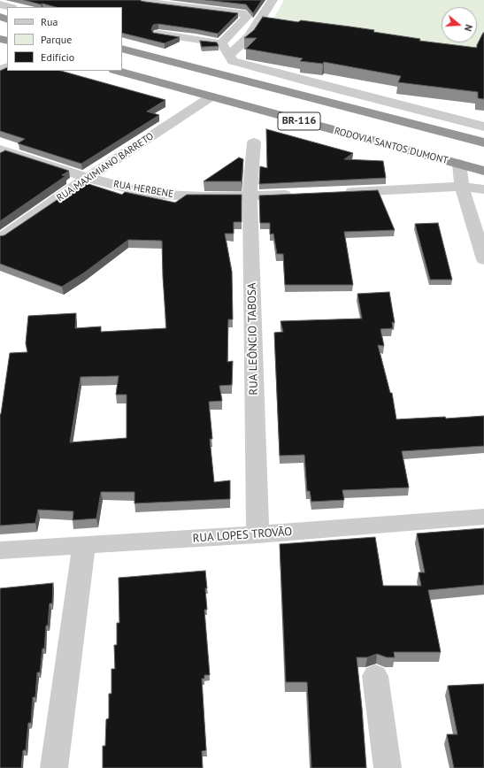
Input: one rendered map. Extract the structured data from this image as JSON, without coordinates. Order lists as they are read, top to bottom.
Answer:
{
  "streets": {
    "highway": ["BR-116", "RODOVIA SANTOS DUMONT"],
    "street": [
      "RUA MAXIMIANO BARRETO",
      "RUA HERBENE",
      "RUA LEÔNCIO TABOSA",
      "RUA LOPES TROVÃO"
    ]
  },
  "crossings": [
    ["RODOVIA SANTOS DUMONT", "RUA MAXIMIANO BARRETO"],
    ["RUA MAXIMIANO BARRETO", "RUA HERBENE"],
    ["RUA HERBENE", "RUA LEÔNCIO TABOSA"],
    ["RUA LEÔNCIO TABOSA", "RUA LOPES TROVÃO"]
  ],
  "legend": ["Rua", "Parque", "Edifício"],
  "north": "right"
}
